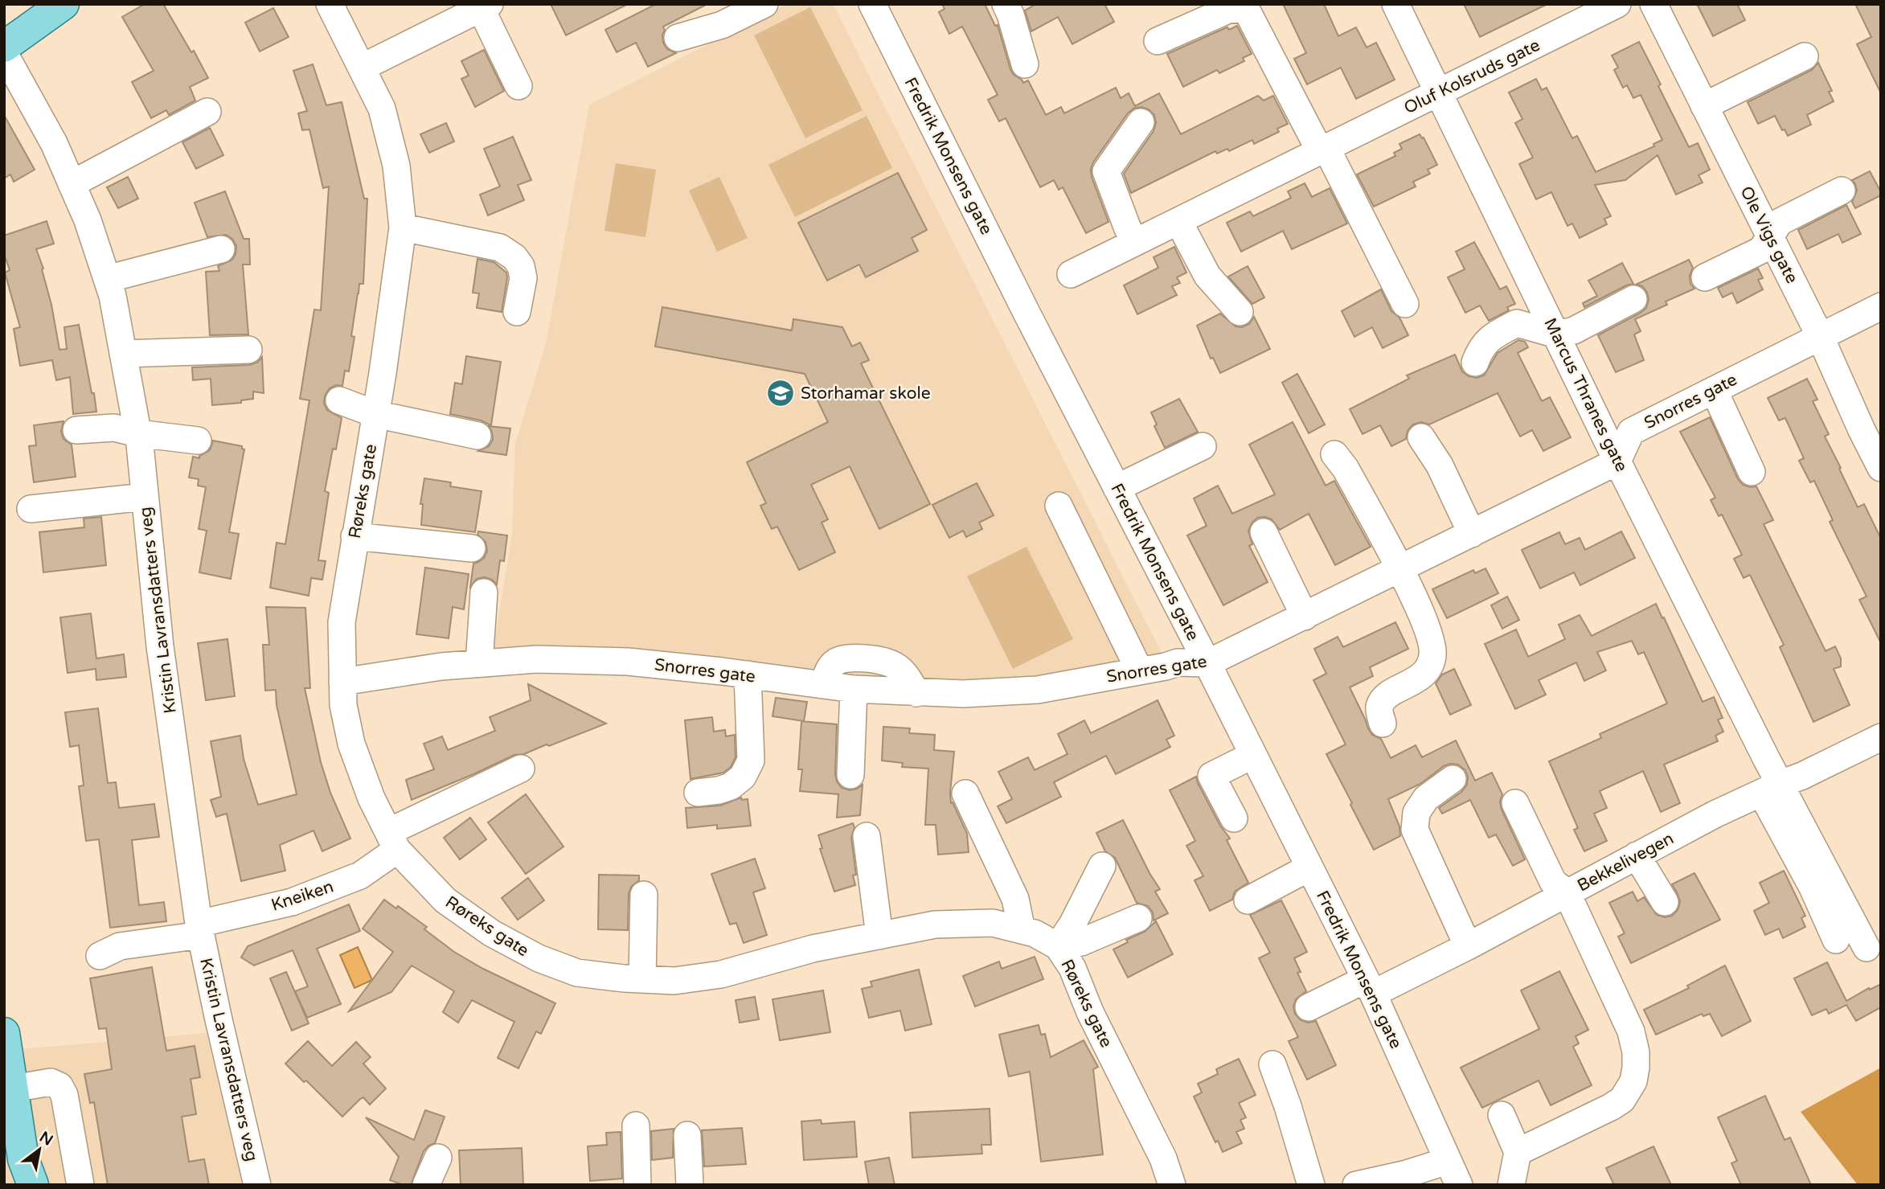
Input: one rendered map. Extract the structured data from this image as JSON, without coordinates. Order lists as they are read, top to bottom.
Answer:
{
  "streets": {
    "street": [
      "Oluf Kolsruds gate",
      "Fredrik Monsens gate",
      "Ole Vigs gate",
      "Marcus Thranes gate",
      "Snorres gate",
      "Røreks gate",
      "Kristin Lavransdatters veg",
      "Bekkelivegen",
      "Kneiken"
    ]
  },
  "crossings": [
    ["Oluf Kolsruds gate", "Marcus Thranes gate"],
    ["Fredrik Monsens gate", "Snorres gate"],
    ["Fredrik Monsens gate", "Bekkelivegen"],
    ["Ole Vigs gate", "Snorres gate"],
    ["Marcus Thranes gate", "Snorres gate"],
    ["Marcus Thranes gate", "Bekkelivegen"],
    ["Snorres gate", "Røreks gate"],
    ["Røreks gate", "Kneiken"],
    ["Kristin Lavransdatters veg", "Kneiken"]
  ],
  "places": {
    "school or university": ["Storhamar skole"]
  },
  "north": "top right"
}
